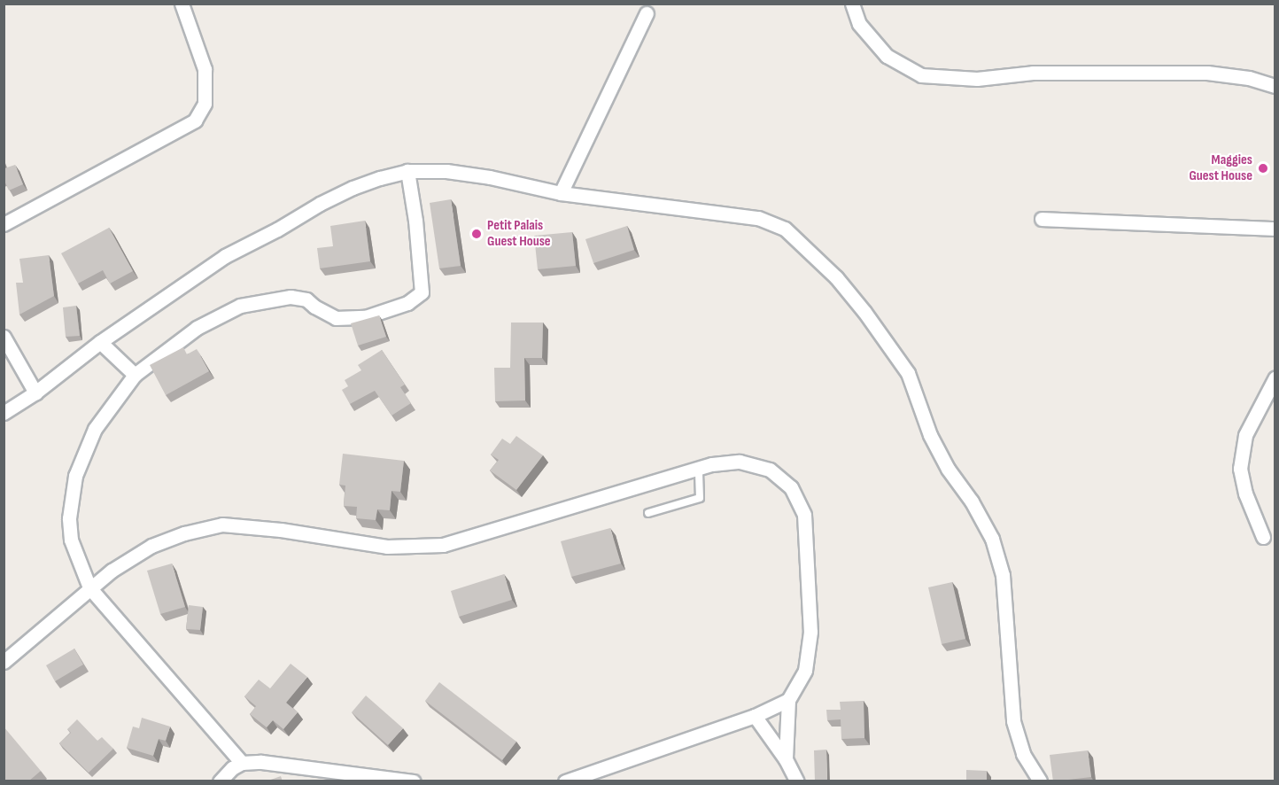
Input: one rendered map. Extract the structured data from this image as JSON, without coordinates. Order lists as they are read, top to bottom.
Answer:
{
  "places": ["Maggies Guest House", "Petit Palais Guest House"]
}
